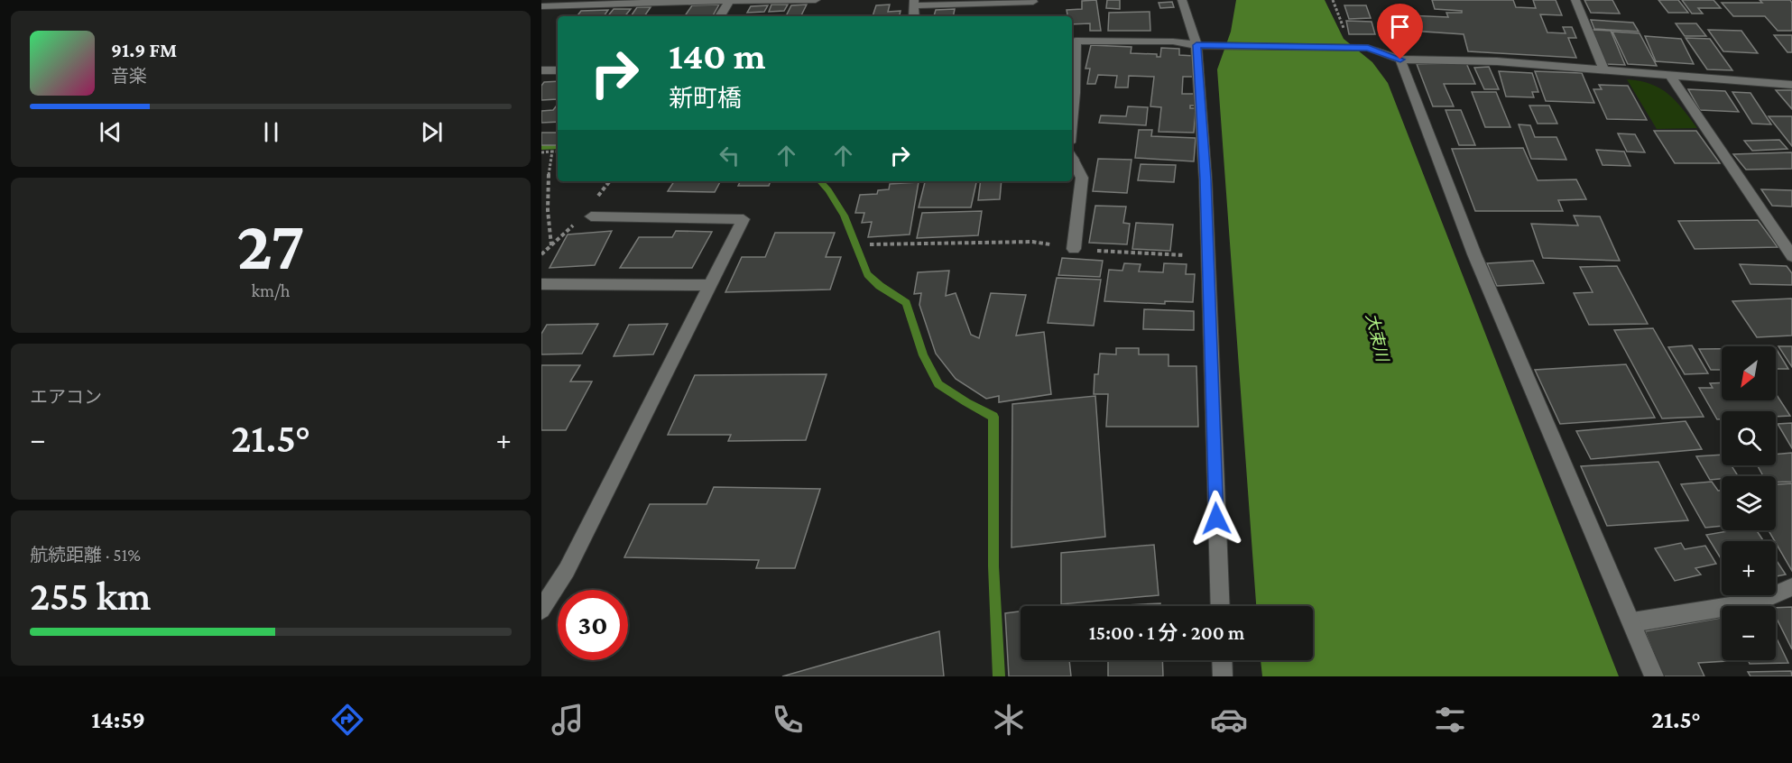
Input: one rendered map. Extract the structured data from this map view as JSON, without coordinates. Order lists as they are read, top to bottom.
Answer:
{
  "water": ["大束川"],
  "north": "bottom left",
  "page": {
    "turn": ["140 m", "新町橋"],
    "song": ["91.9 FM", "音楽"],
    "tile": [
      ["27", "km/h"],
      "エアコン",
      ["航続距離 · 51%", "255 km"]
    ],
    "map_buttons": ["+", "−"],
    "heat": ["−", "21.5°", "+"],
    "limit": "30",
    "trip": "15:00 · 1 分 · 200 m",
    "tabs": ["14:59", "21.5°"]
  }
}
